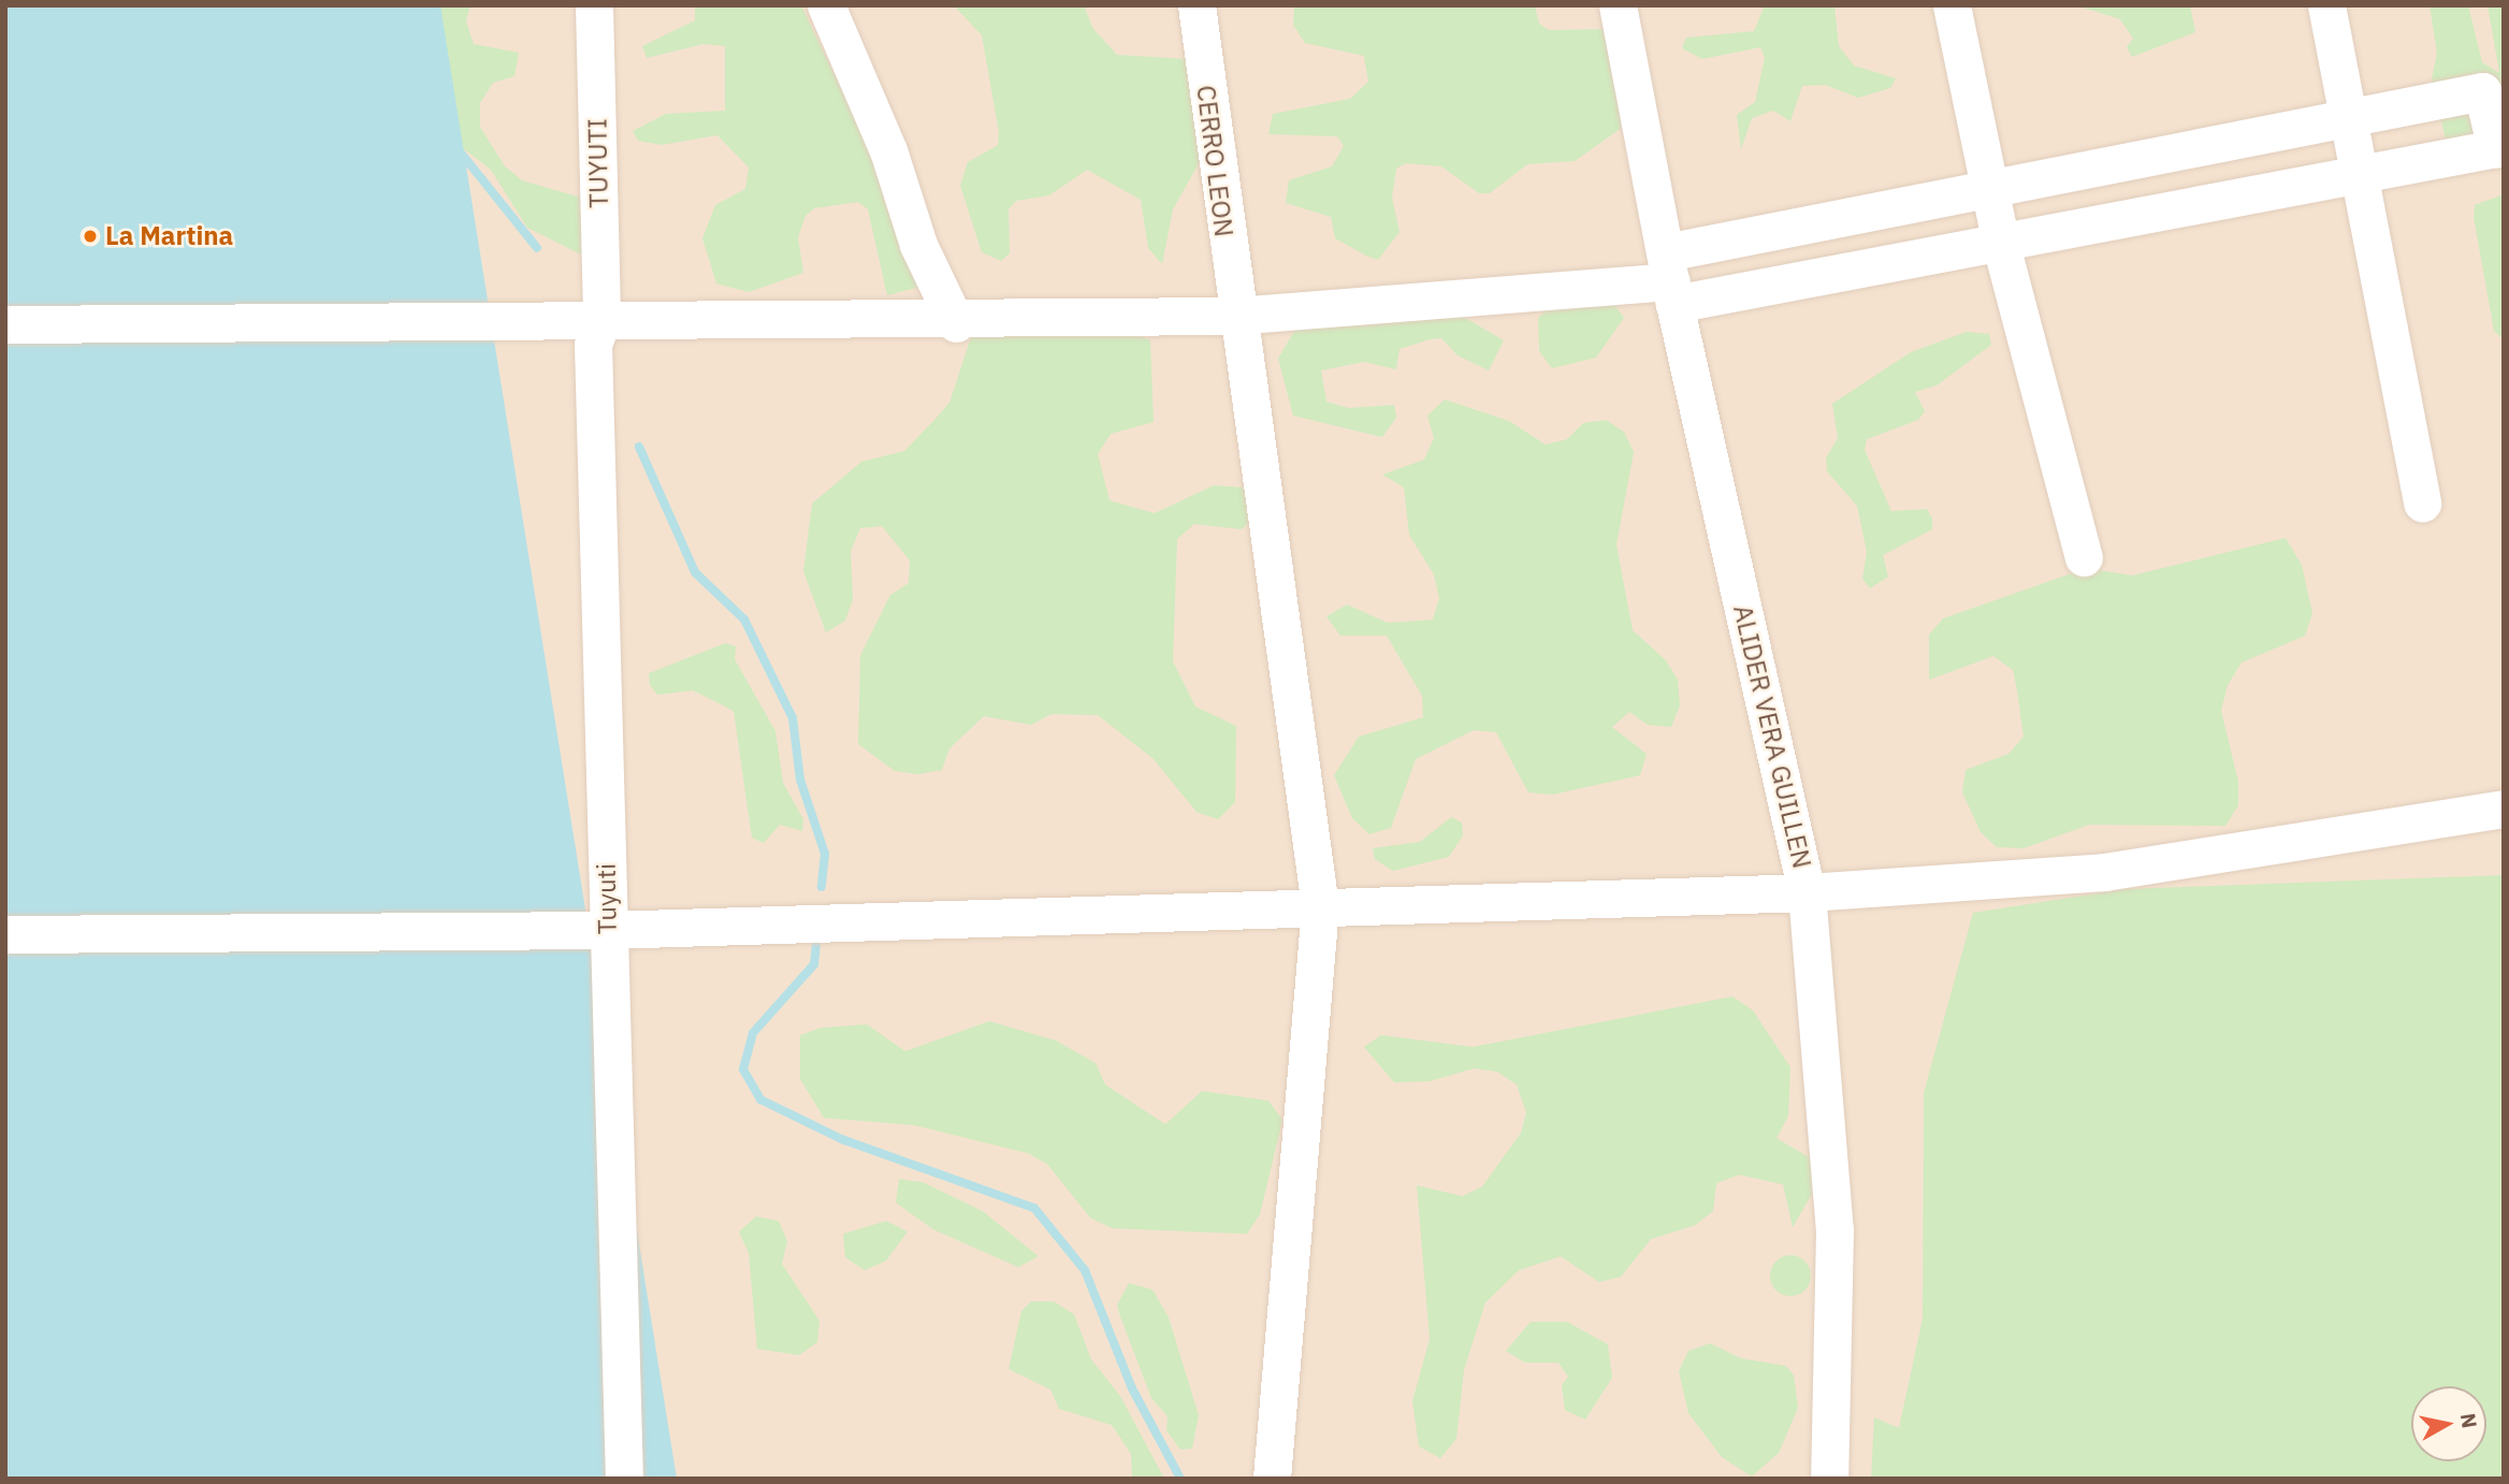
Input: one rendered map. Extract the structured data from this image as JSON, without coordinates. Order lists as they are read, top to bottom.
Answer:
{
  "streets": {
    "street": [
      "CERRO LEON",
      "TUYUTI",
      "ALIDER VERA GUILLEN",
      "Tuyuti"
    ]
  },
  "crossings": [
    ["TUYUTI", "Tuyuti"]
  ],
  "places": ["La Martina"],
  "north": "right"
}
